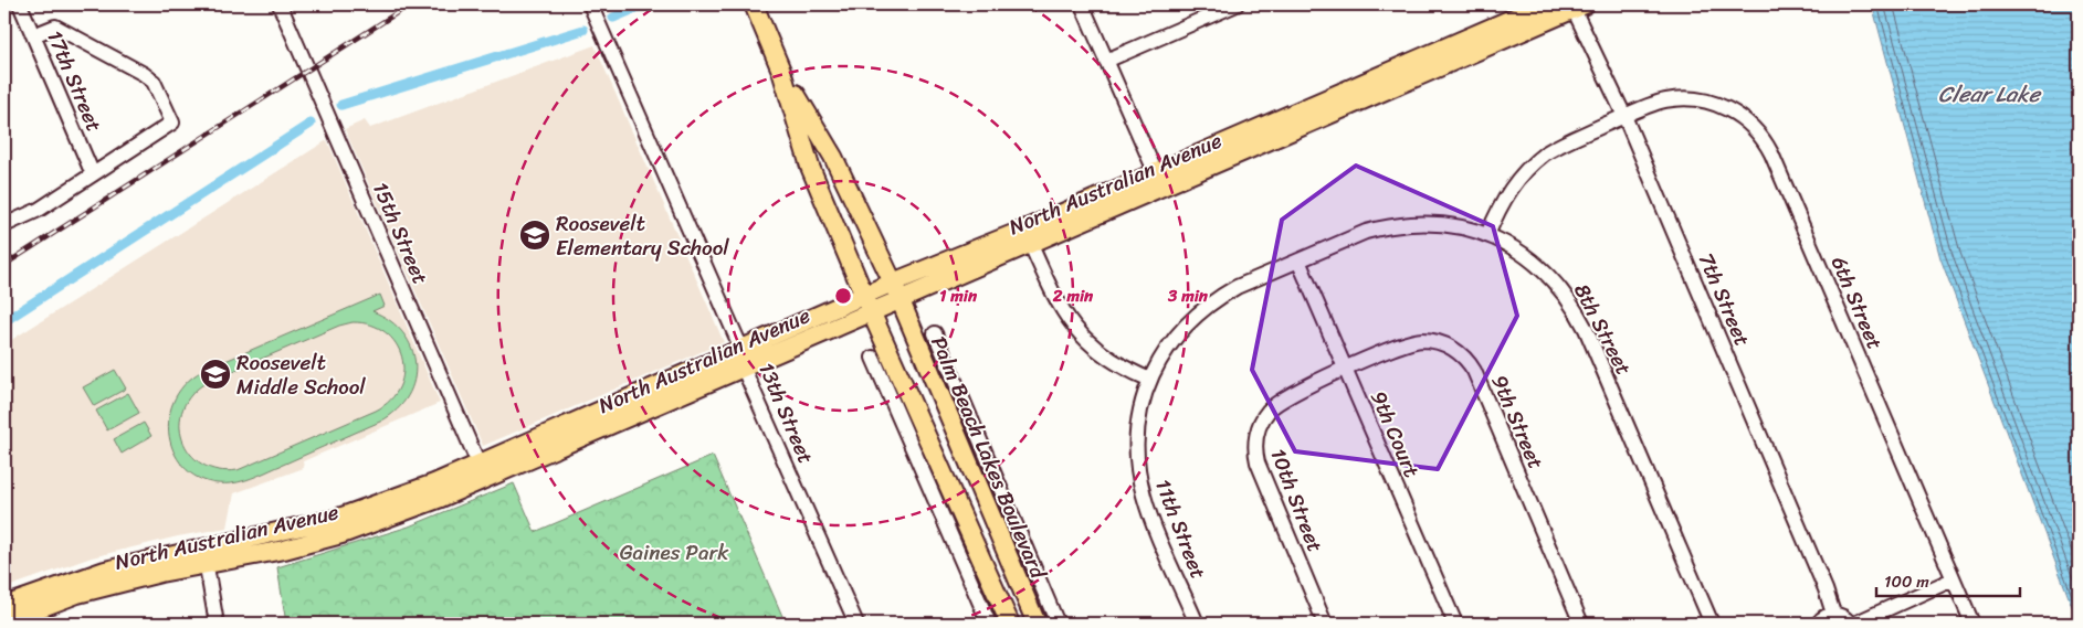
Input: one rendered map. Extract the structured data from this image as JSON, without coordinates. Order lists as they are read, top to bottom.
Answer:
{
  "streets": {
    "main road": ["North Australian Avenue", "Palm Beach Lakes Boulevard"],
    "street": [
      "17th Street",
      "15th Street",
      "7th Street",
      "6th Street",
      "8th Street",
      "13th Street",
      "9th Street",
      "9th Court",
      "10th Street",
      "11th Street"
    ]
  },
  "crossings": [
    ["North Australian Avenue", "15th Street"],
    ["North Australian Avenue", "7th Street"],
    ["North Australian Avenue", "13th Street"],
    ["North Australian Avenue", "Palm Beach Lakes Boulevard"],
    ["7th Street", "6th Street"],
    ["6th Street", "8th Street"],
    ["8th Street", "9th Court"],
    ["8th Street", "11th Street"],
    ["9th Street", "9th Court"],
    ["9th Street", "10th Street"],
    ["9th Court", "10th Street"],
    ["9th Court", "11th Street"]
  ],
  "water": ["Clear Lake"],
  "parks": ["Gaines Park"],
  "places": {
    "school or university": ["Roosevelt Elementary School", "Roosevelt Middle School"]
  },
  "scale_bar": "100 m",
  "rings": ["1 min", "2 min", "3 min"]
}
